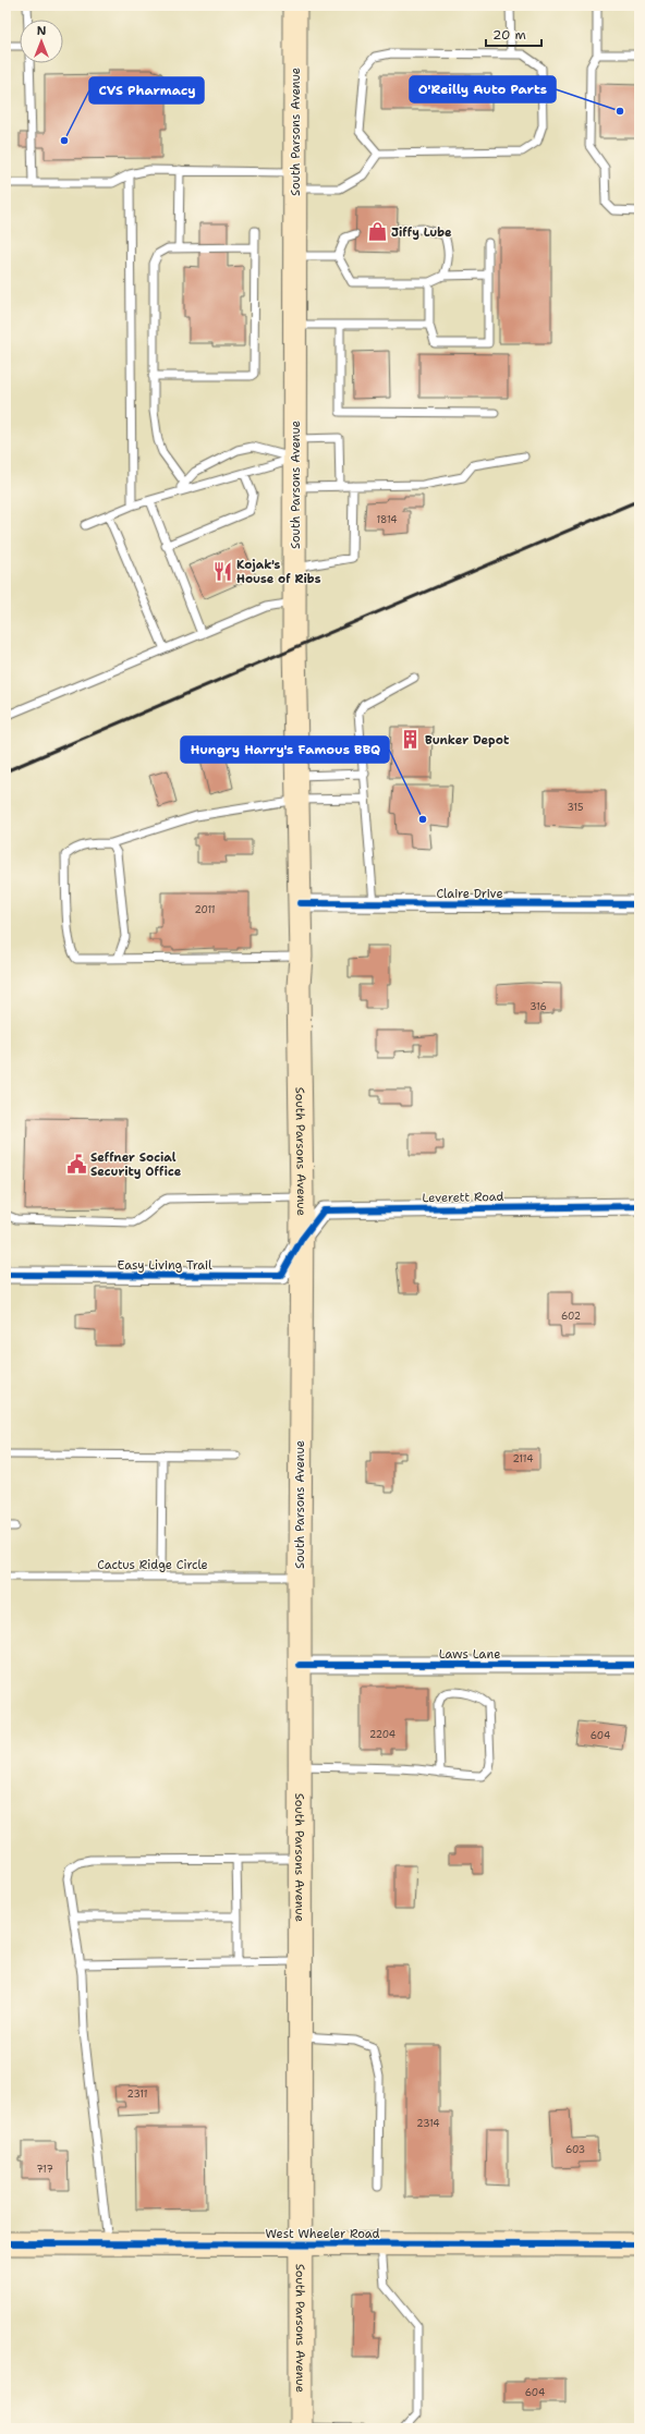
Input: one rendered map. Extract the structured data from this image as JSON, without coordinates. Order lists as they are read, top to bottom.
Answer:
{
  "streets": {
    "main road": ["South Parsons Avenue", "West Wheeler Road"],
    "street": [
      "Claire Drive",
      "Leverett Road",
      "Easy Living Trail",
      "Laws Lane"
    ],
    "lane": ["Cactus Ridge Circle"]
  },
  "crossings": [
    ["South Parsons Avenue", "Claire Drive"],
    ["South Parsons Avenue", "Leverett Road"],
    ["South Parsons Avenue", "Easy Living Trail"],
    ["South Parsons Avenue", "Cactus Ridge Circle"],
    ["South Parsons Avenue", "Laws Lane"],
    ["South Parsons Avenue", "West Wheeler Road"],
    ["Leverett Road", "Easy Living Trail"]
  ],
  "places": {
    "other": ["O'Reilly Auto Parts", "CVS Pharmacy", "Hungry Harry's Famous BBQ"],
    "shop": ["Jiffy Lube"],
    "restaurant": ["Kojak's House of Ribs"],
    "building": ["Bunker Depot"],
    "public building": ["Seffner Social Security Office"]
  },
  "house_numbers": [
    "1814",
    "315",
    "2011",
    "316",
    "602",
    "2114",
    "2204",
    "604",
    "2311",
    "2314",
    "603",
    "717",
    "604"
  ],
  "scale_bar": "20 m",
  "north": "top"
}
